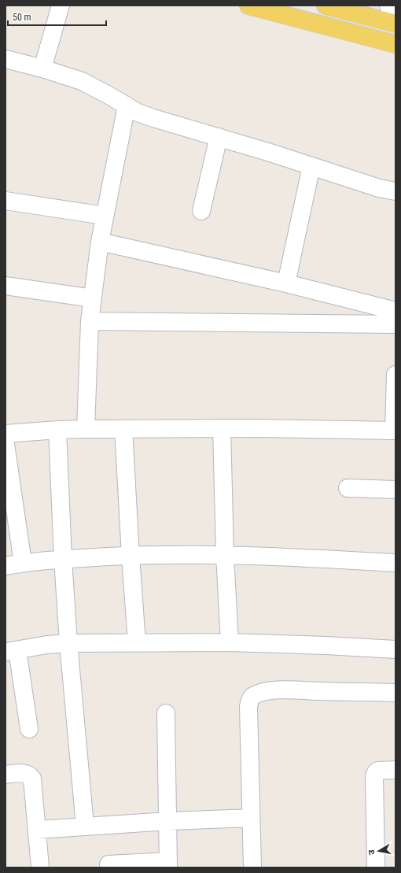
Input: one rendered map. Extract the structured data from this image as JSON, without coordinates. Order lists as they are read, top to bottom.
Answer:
{
  "scale_bar": "50 m",
  "north": "left"
}
